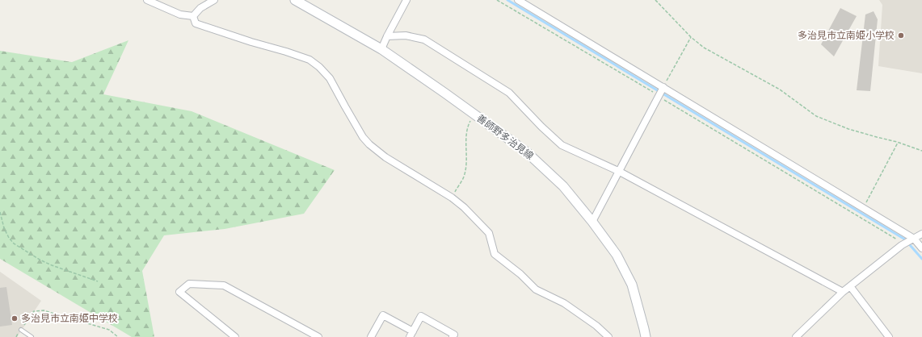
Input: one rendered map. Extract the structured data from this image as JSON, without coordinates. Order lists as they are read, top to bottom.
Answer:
{
  "streets": {
    "main road": ["善師野多治見線"]
  },
  "places": ["多治見市立南姫小学校", "多治見市立南姫中学校"]
}
